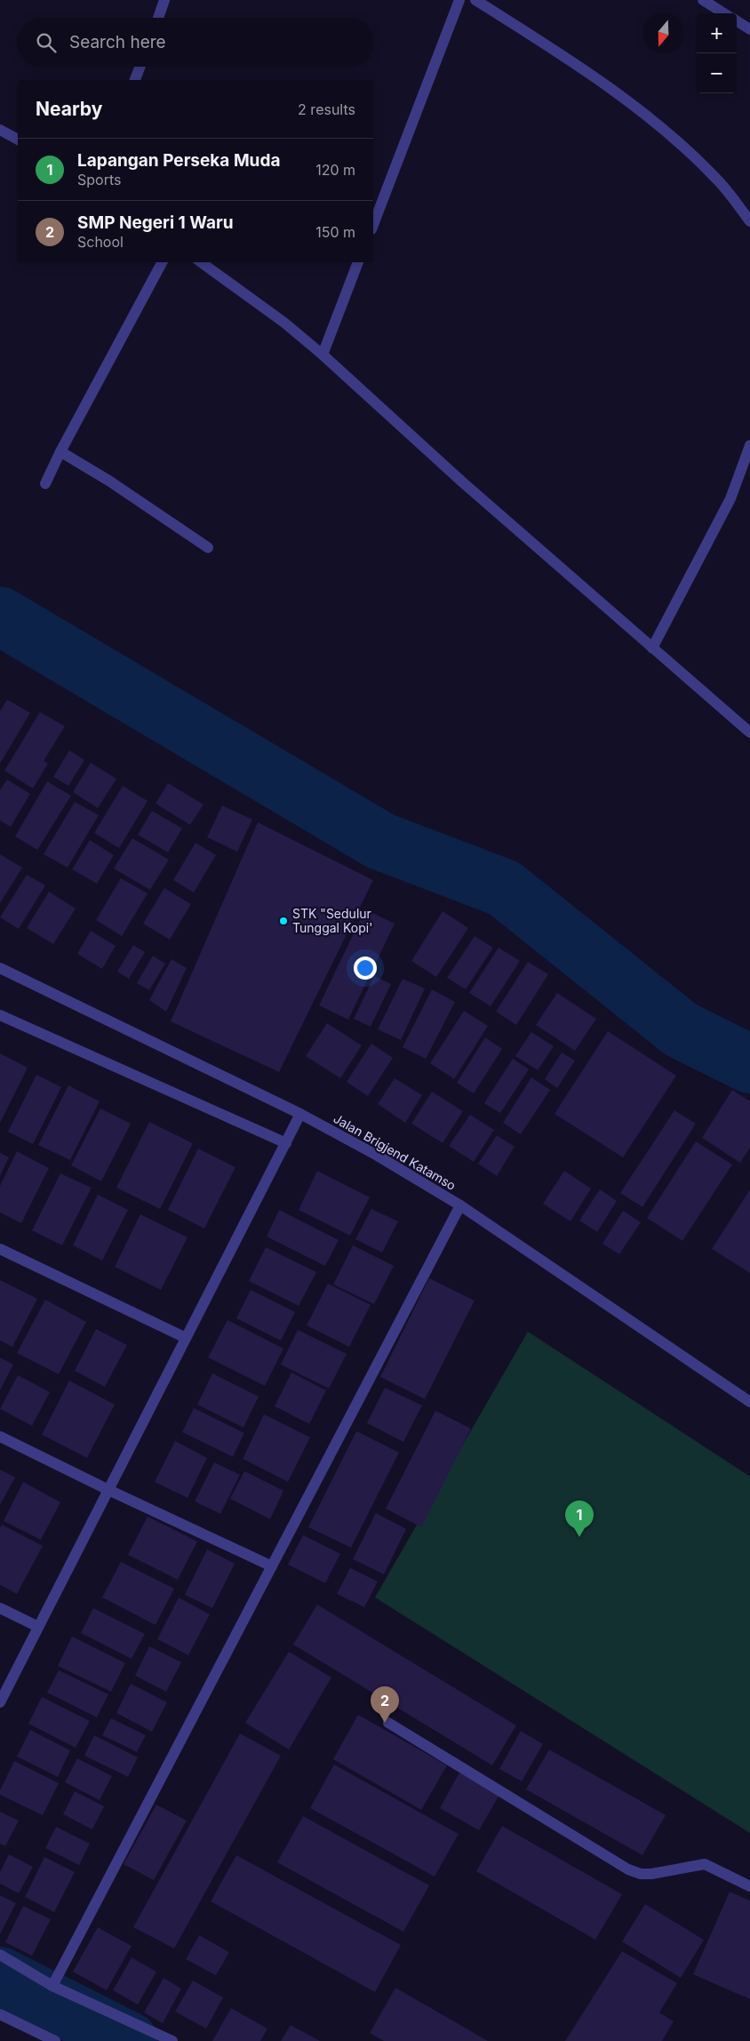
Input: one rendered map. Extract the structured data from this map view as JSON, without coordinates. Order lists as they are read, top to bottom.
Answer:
{
  "streets": {
    "street": ["Jalan Brigjend Katamso"]
  },
  "places": ["STK \"Sedulur Tunggal Kopi'"],
  "north": "bottom",
  "page": {
    "map_buttons": ["+", "−"],
    "search": "Search here",
    "heading": ["Nearby", "2 results"],
    "list": [
      {
        "mark": "1",
        "name": "Lapangan Perseka Muda",
        "note": "Sports",
        "value": "120 m"
      },
      {
        "mark": "2",
        "name": "SMP Negeri 1 Waru",
        "note": "School",
        "value": "150 m"
      }
    ],
    "pins": ["1", "2"]
  }
}
